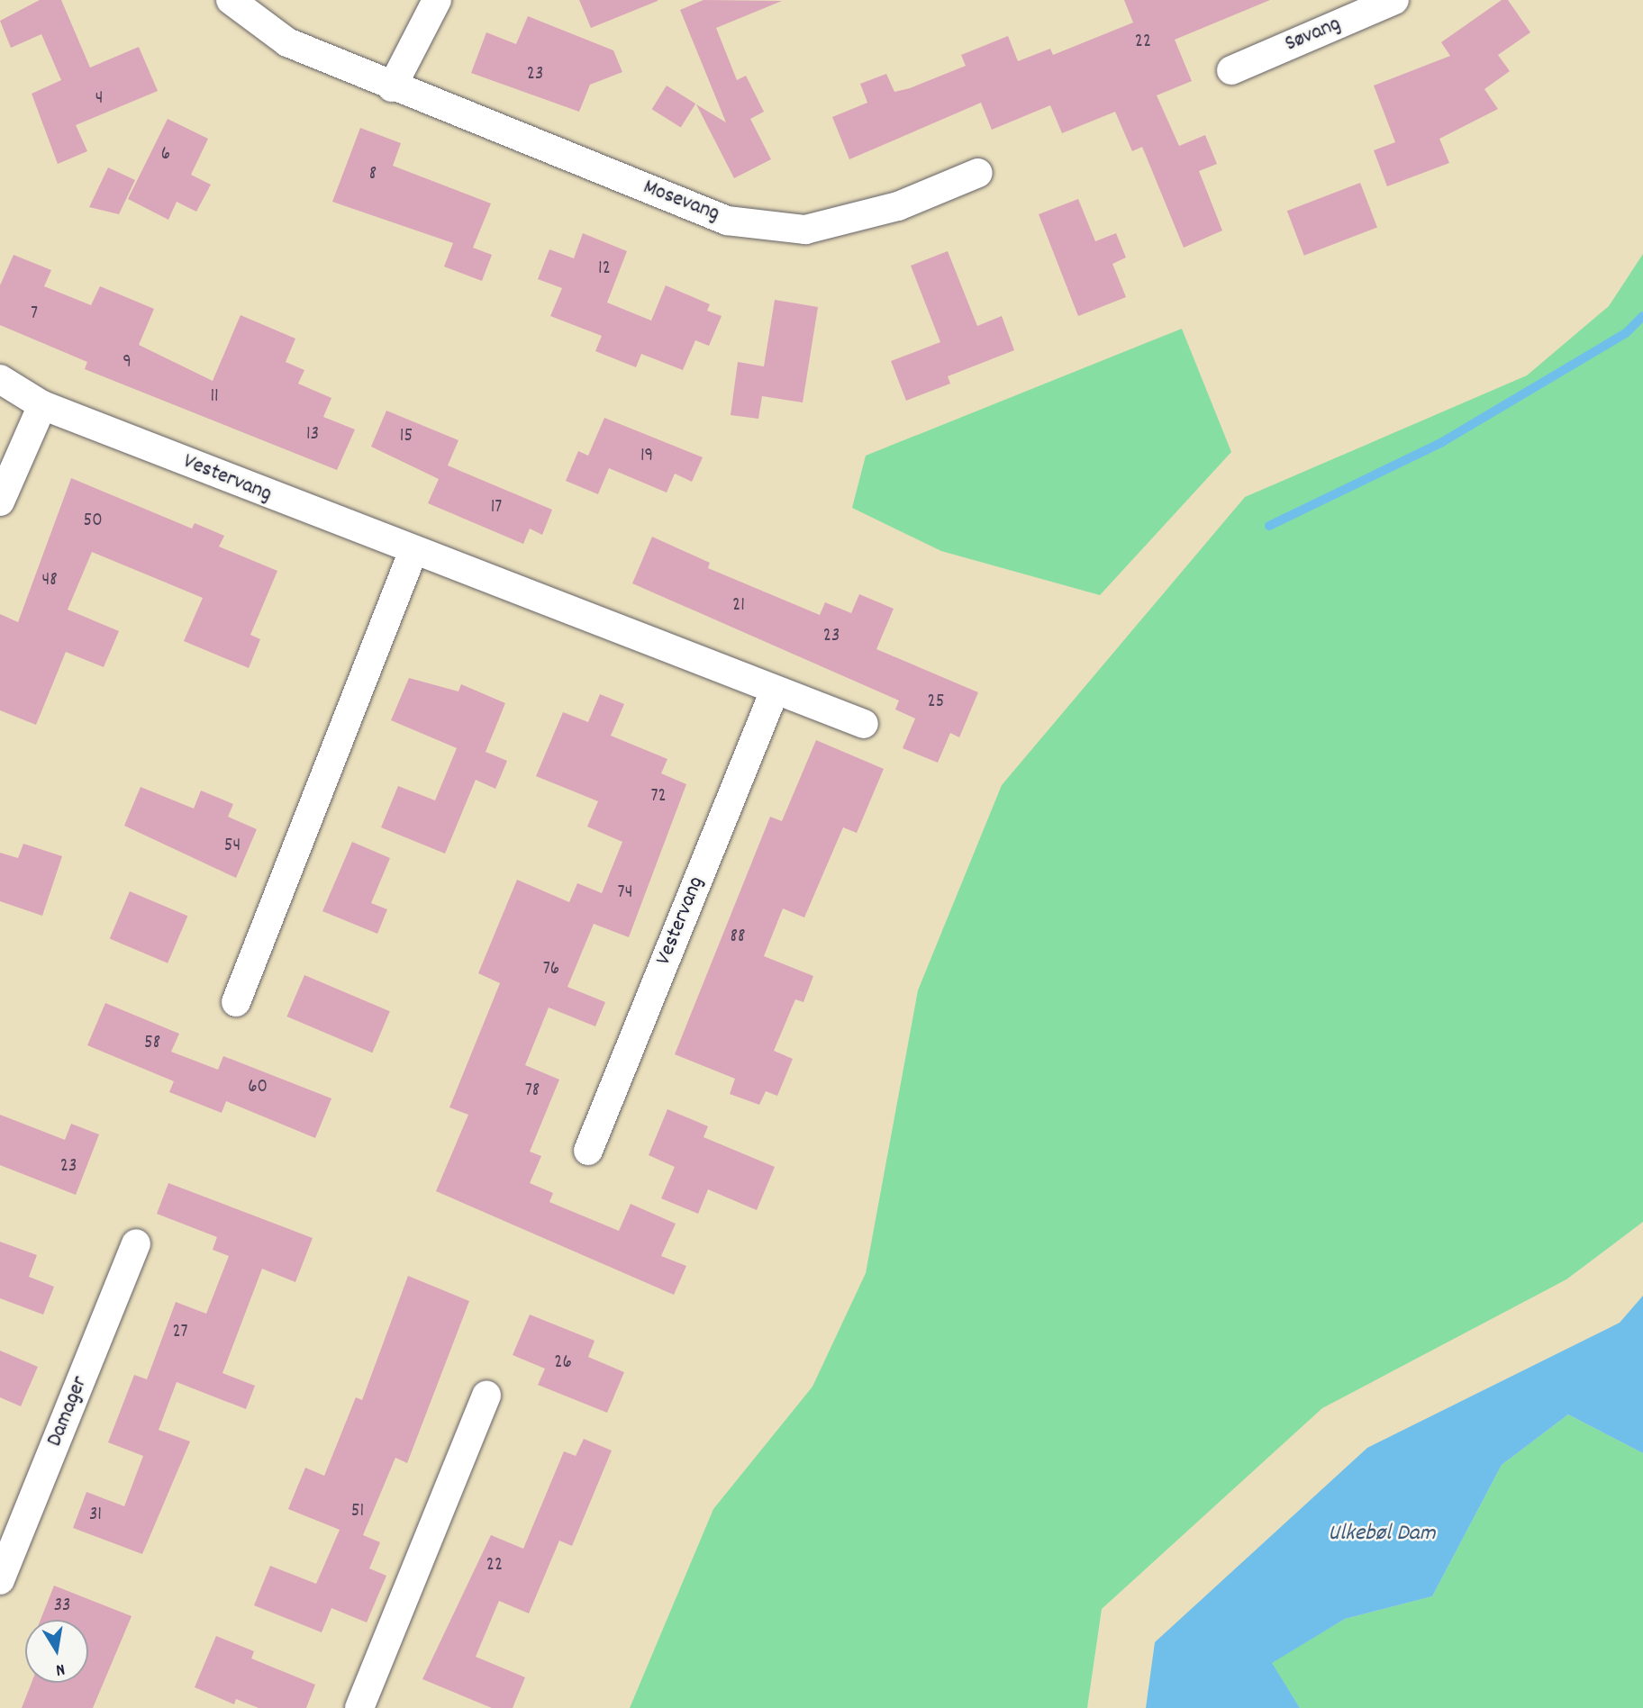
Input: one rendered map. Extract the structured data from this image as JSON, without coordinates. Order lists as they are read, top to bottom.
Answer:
{
  "streets": {
    "street": [
      "Søvang",
      "Mosevang",
      "Vestervang",
      "Damager"
    ]
  },
  "water": ["Ulkebøl Dam"],
  "house_numbers": [
    "22",
    "23",
    "4",
    "6",
    "8",
    "12",
    "7",
    "9",
    "11",
    "13",
    "15",
    "19",
    "17",
    "50",
    "48",
    "21",
    "23",
    "25",
    "72",
    "54",
    "74",
    "88",
    "76",
    "58",
    "60",
    "78",
    "23",
    "27",
    "26",
    "51",
    "31",
    "22",
    "33"
  ],
  "north": "bottom"
}
